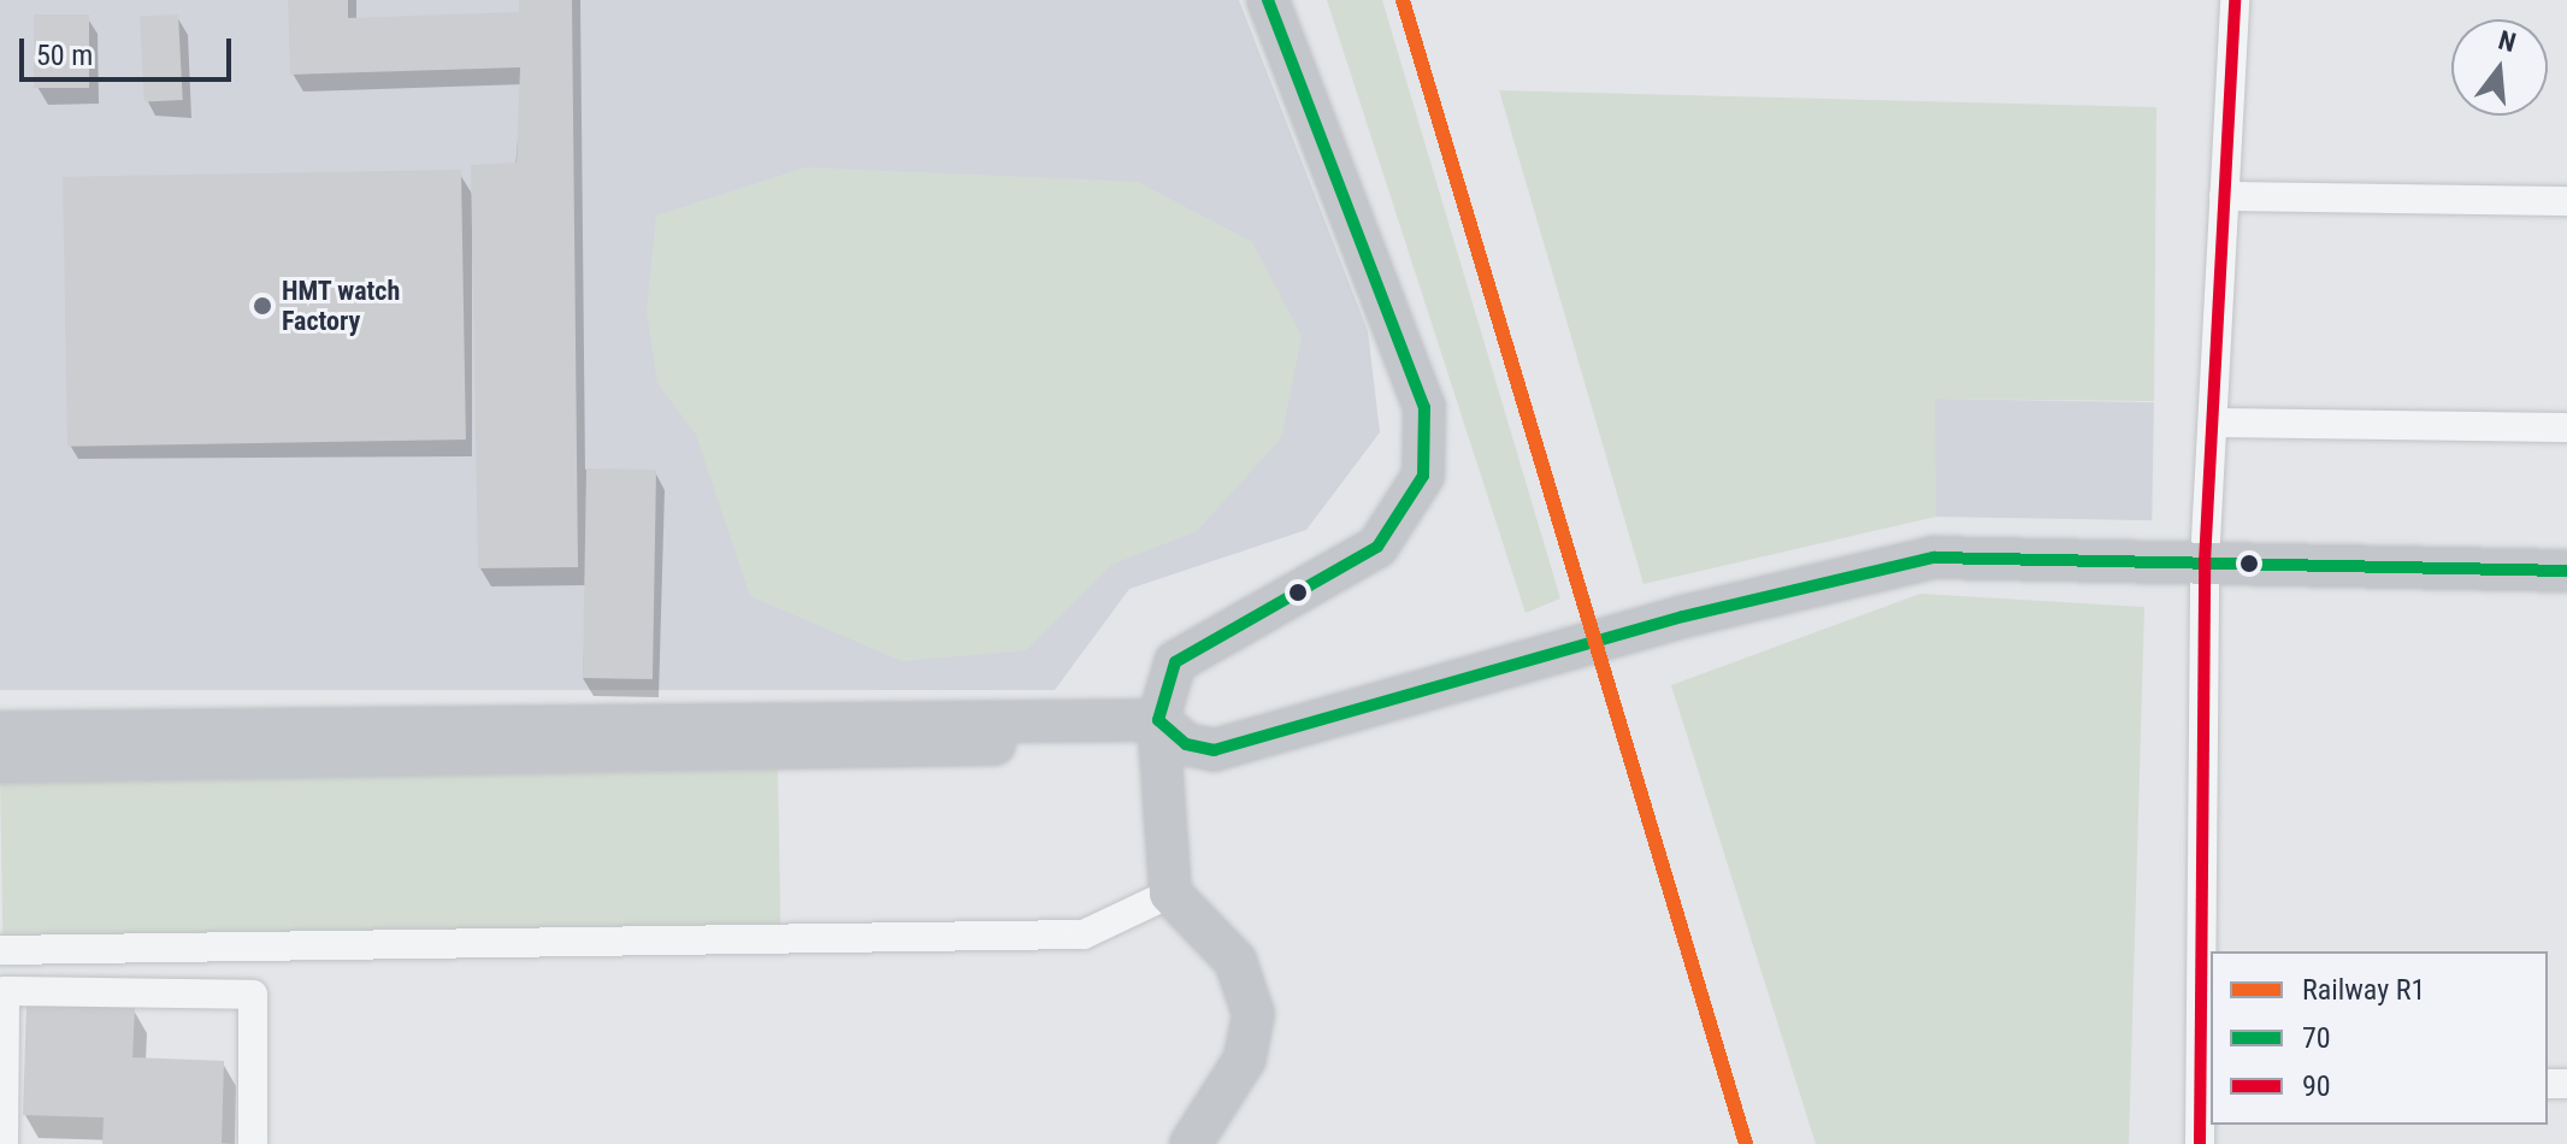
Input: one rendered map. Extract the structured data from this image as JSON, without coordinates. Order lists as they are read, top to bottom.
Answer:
{
  "places": ["HMT watch Factory"],
  "lines": ["rail line R1", "transit line 70", "transit line 90"],
  "legend": ["Railway R1", "70", "90"],
  "scale_bar": "50 m",
  "north": "top"
}
